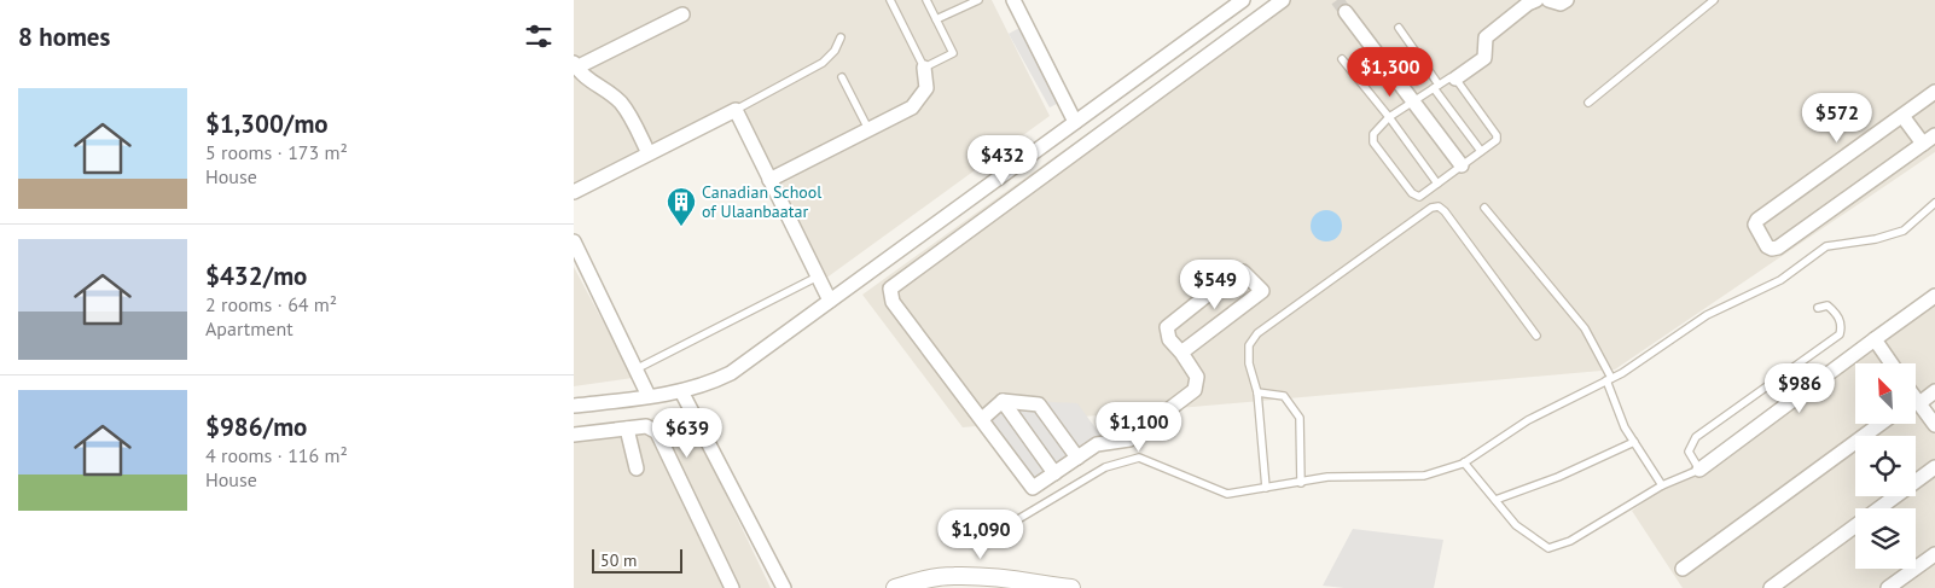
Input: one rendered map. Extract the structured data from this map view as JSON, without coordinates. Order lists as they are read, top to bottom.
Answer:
{
  "places": {
    "building": ["Canadian School of Ulaanbaatar"]
  },
  "scale_bar": "50 m",
  "north": "top left",
  "page": {
    "heading": "8 homes",
    "price": [
      "$1,300",
      "$572",
      "$432",
      "$549",
      "$986",
      "$1,100",
      "$639",
      "$1,090"
    ],
    "list": [
      {
        "name": "$1,300/mo",
        "note": "5 rooms · 173 m² · House"
      },
      {
        "name": "$432/mo",
        "note": "2 rooms · 64 m² · Apartment"
      },
      {
        "name": "$986/mo",
        "note": "4 rooms · 116 m² · House"
      }
    ],
    "scale": "50 m"
  }
}
